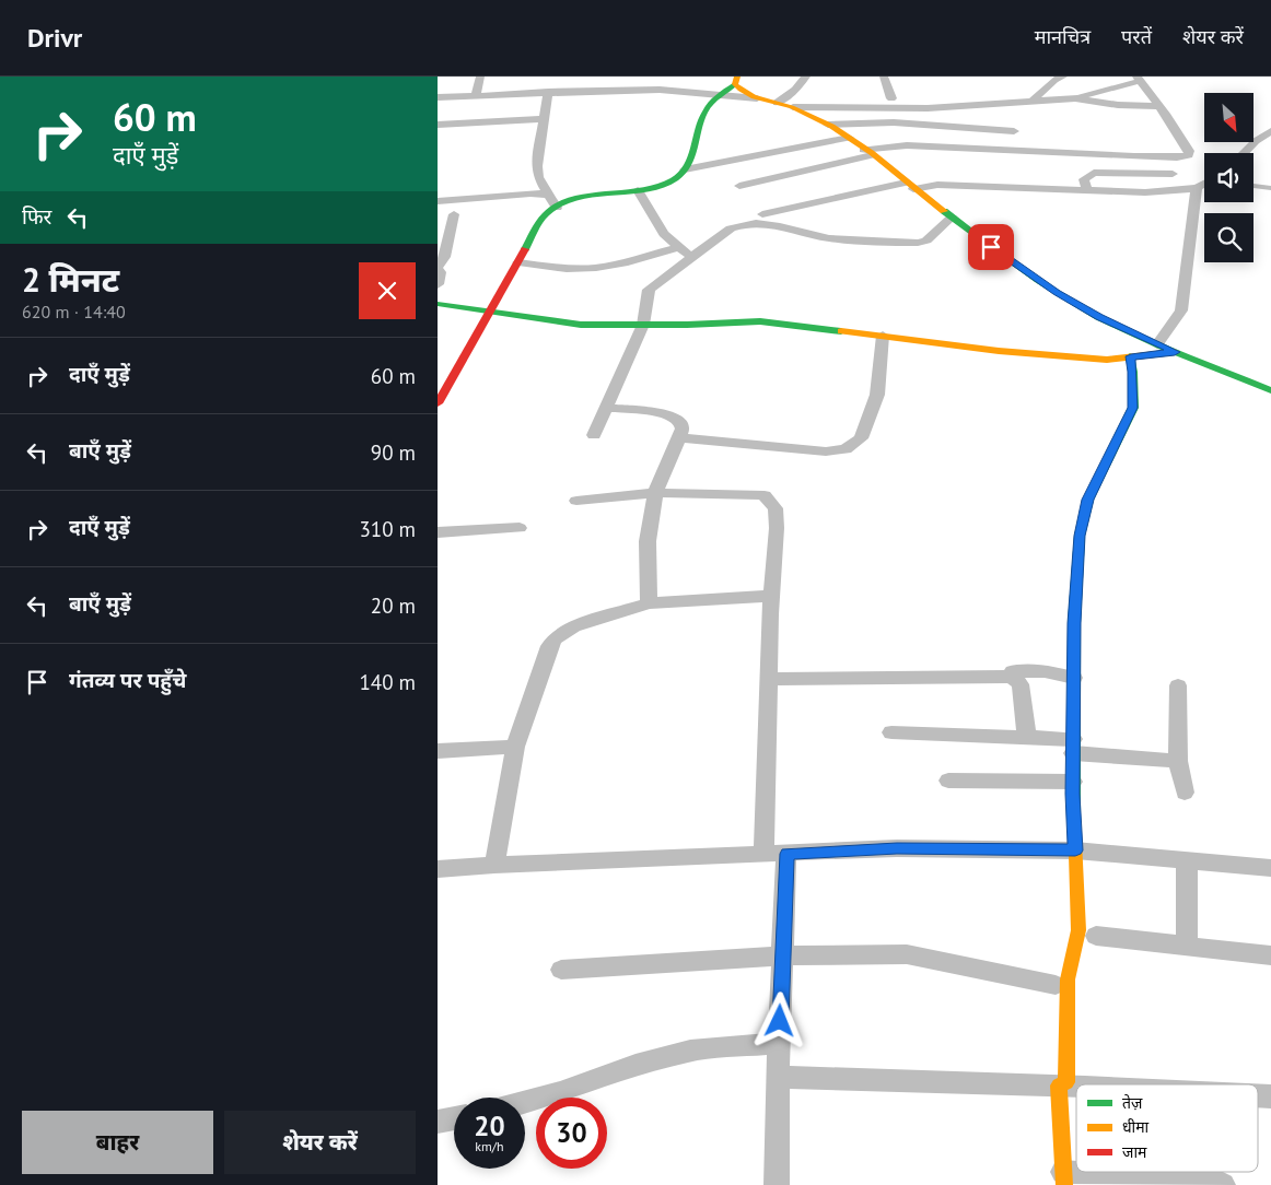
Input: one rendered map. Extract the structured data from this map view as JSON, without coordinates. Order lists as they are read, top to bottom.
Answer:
{
  "legend": ["तेज़", "धीमा", "जाम"],
  "north": "bottom right",
  "page": {
    "header": "Drivr",
    "nav": ["मानचित्र", "परतें", "शेयर करें"],
    "turn": ["60 m", "दाएँ मुड़ें"],
    "then": "फिर",
    "heading": ["2 मिनट", "620 m · 14:40"],
    "list": [
      {
        "name": "दाएँ मुड़ें",
        "value": "60 m"
      },
      {
        "name": "बाएँ मुड़ें",
        "value": "90 m"
      },
      {
        "name": "दाएँ मुड़ें",
        "value": "310 m"
      },
      {
        "name": "बाएँ मुड़ें",
        "value": "20 m"
      },
      {
        "name": "गंतव्य पर पहुँचे",
        "value": "140 m"
      }
    ],
    "speed": "20 km/h",
    "limit": "30",
    "buttons": ["बाहर", "शेयर करें"]
  }
}
